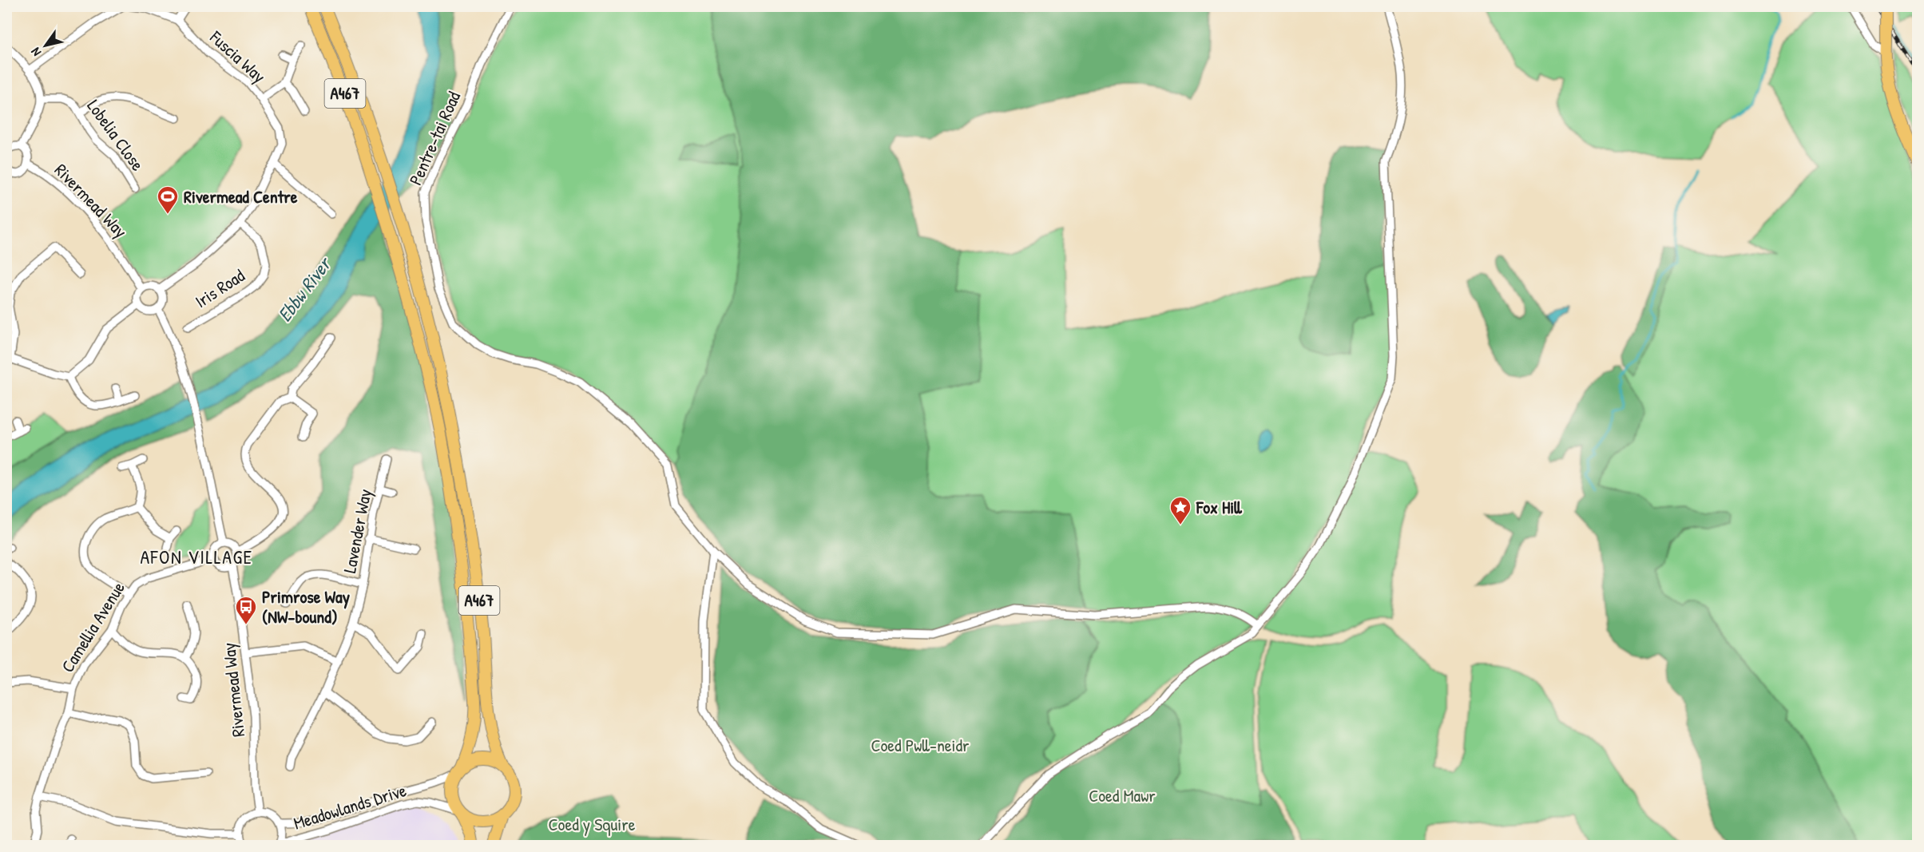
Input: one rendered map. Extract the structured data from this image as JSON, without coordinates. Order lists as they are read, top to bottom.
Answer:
{
  "streets": {
    "main road": ["A467"],
    "street": [
      "Fuscia Way",
      "Lobelia Close",
      "Pentre-tai Road",
      "Rivermead Way",
      "Iris Road",
      "Lavender Way",
      "Camellia Avenue",
      "Meadowlands Drive"
    ]
  },
  "crossings": [
    ["Fuscia Way", "Rivermead Way"],
    ["Fuscia Way", "Iris Road"],
    ["A467", "Meadowlands Drive"],
    ["Rivermead Way", "Camellia Avenue"]
  ],
  "districts": ["AFON VILLAGE"],
  "water": ["Ebbw River"],
  "parks": ["Coed Pwll-neidr", "Coed Mawr", "Coed y Squire"],
  "places": {
    "sports": ["Rivermead Centre"],
    "place": ["Fox Hill"],
    "bus stop": ["Primrose Way (NW-bound)"]
  },
  "north": "bottom left"
}
